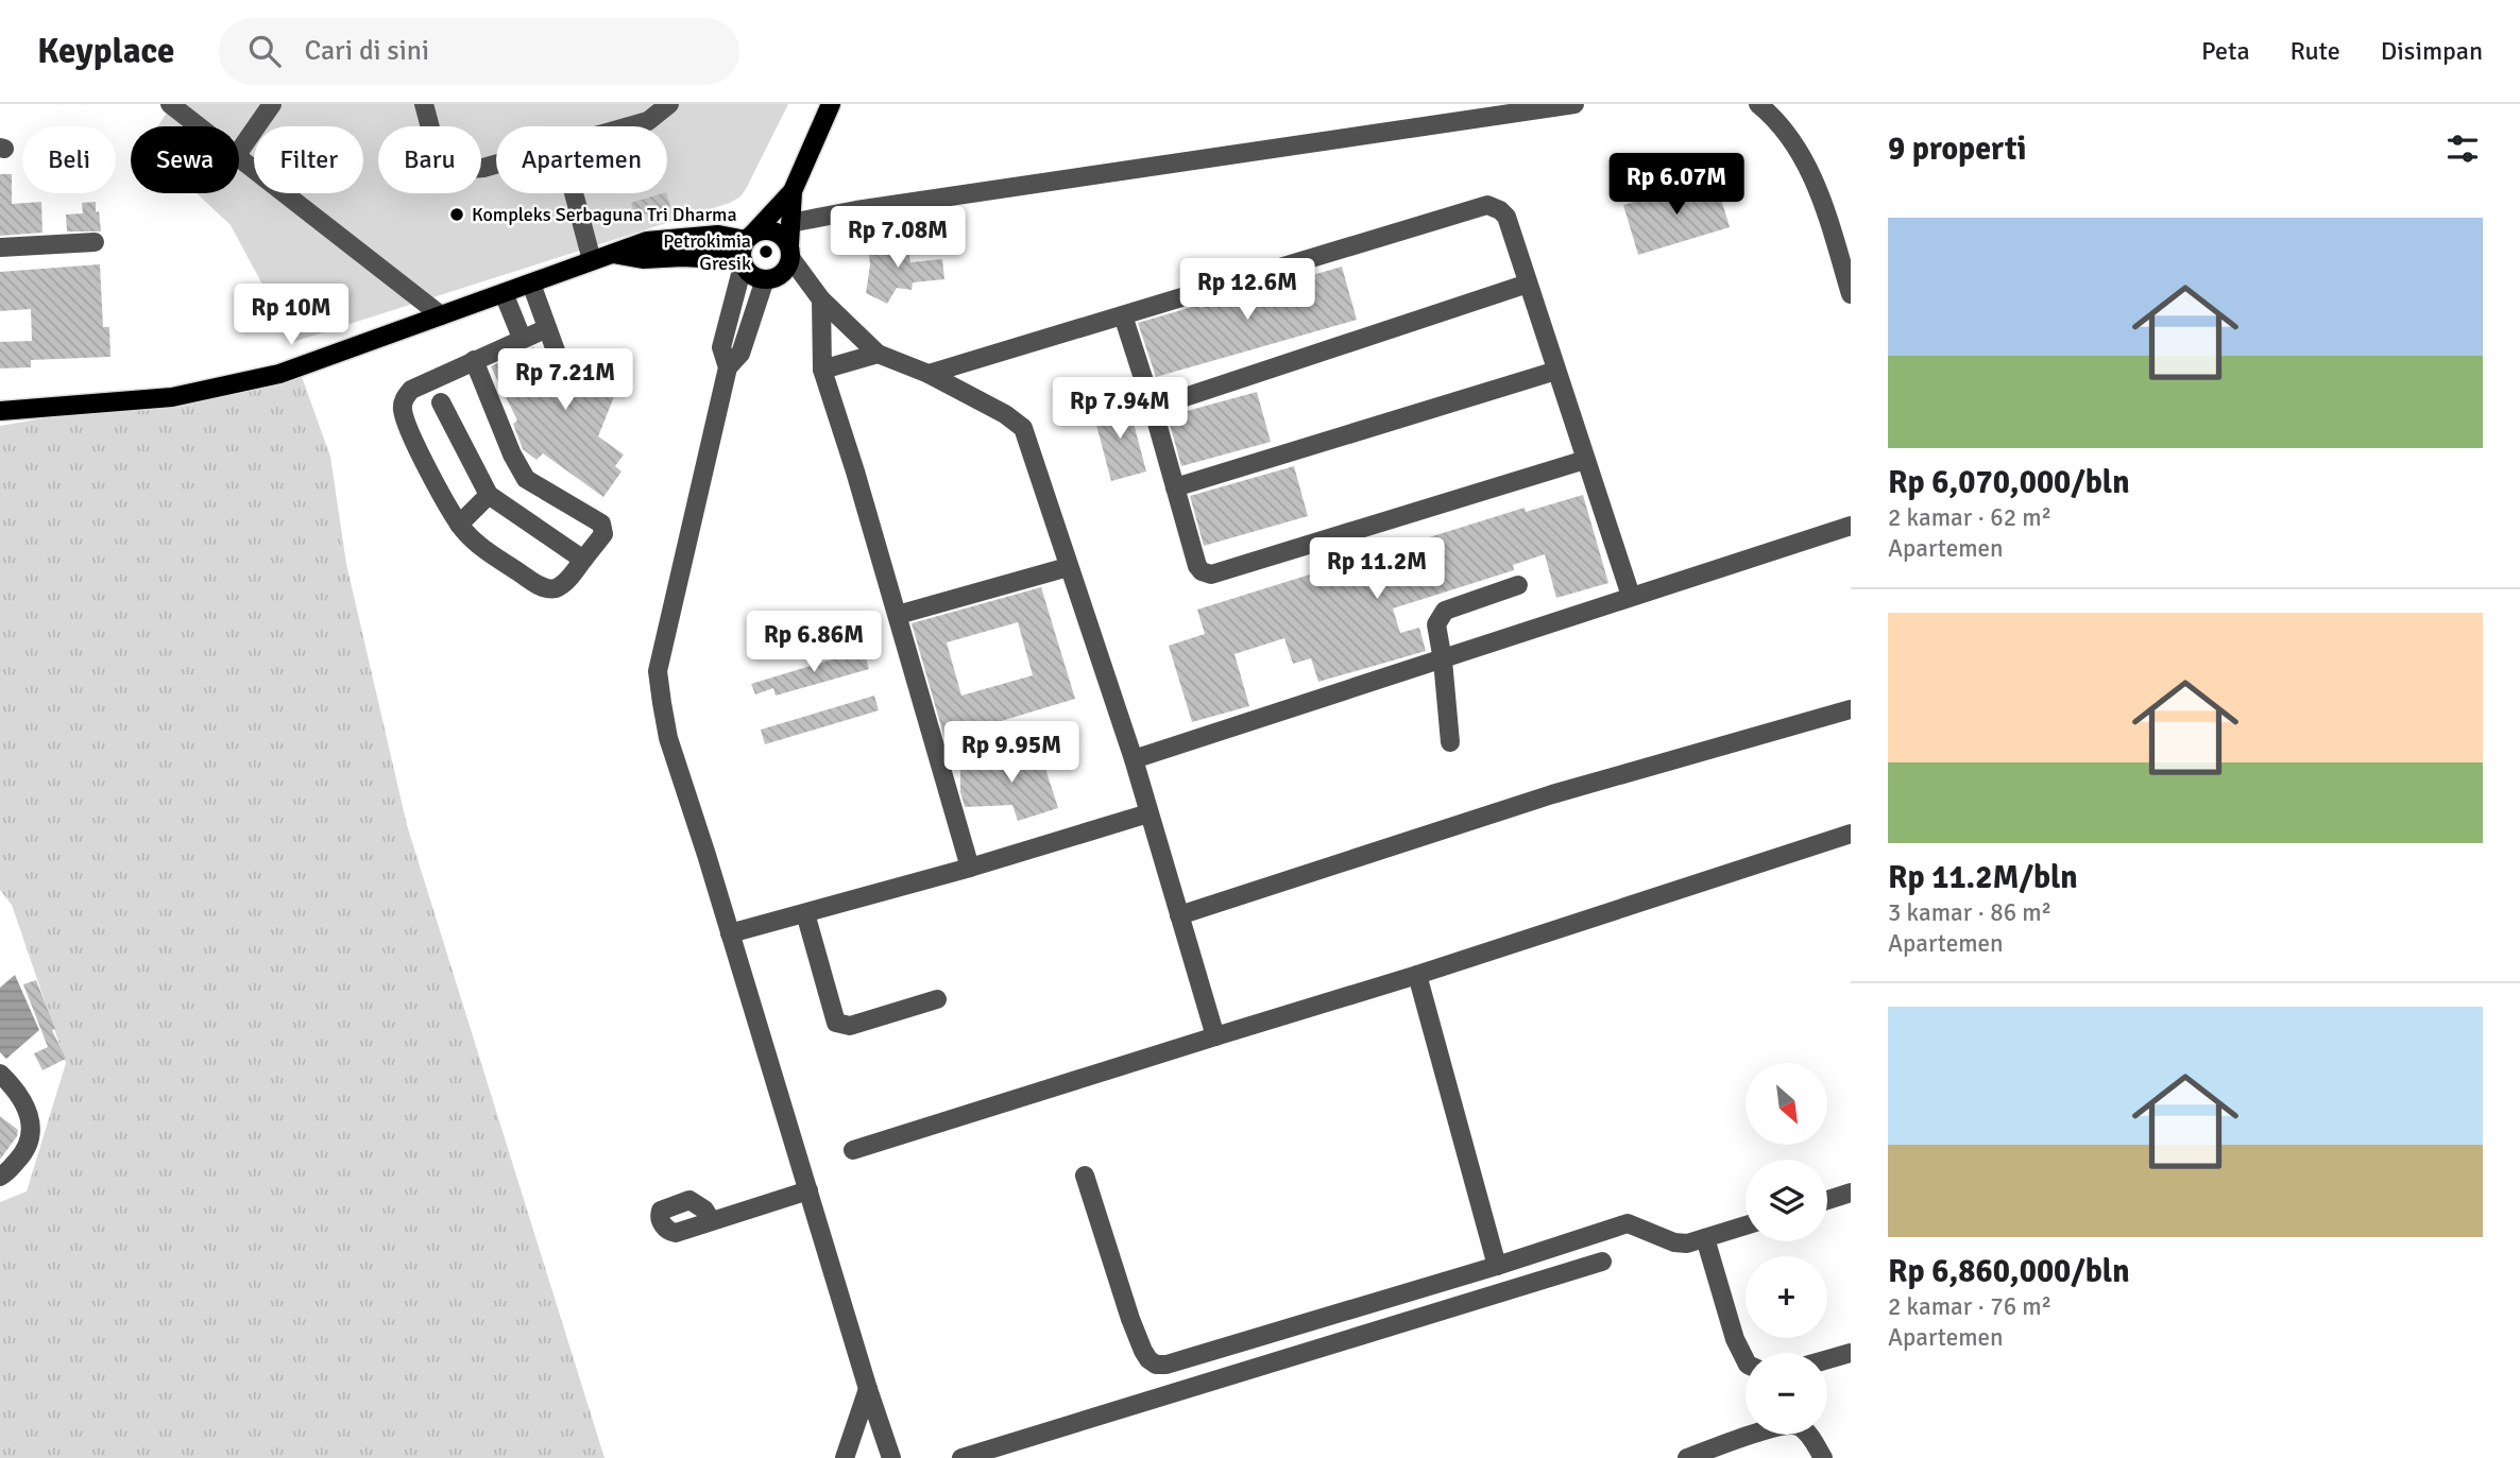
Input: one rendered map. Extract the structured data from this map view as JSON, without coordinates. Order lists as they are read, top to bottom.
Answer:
{
  "places": ["Kompleks Serbaguna Tri Dharma", "Petrokimia Gresik"],
  "north": "bottom right",
  "page": {
    "header": "Keyplace",
    "search": "Cari di sini",
    "nav": ["Peta", "Rute", "Disimpan"],
    "heading": "9 properti",
    "chip": [
      "Beli",
      "Sewa",
      "Filter",
      "Baru",
      "Apartemen"
    ],
    "price": [
      "Rp 6.07M",
      "Rp 7.08M",
      "Rp 12.6M",
      "Rp 10M",
      "Rp 7.21M",
      "Rp 7.94M",
      "Rp 11.2M",
      "Rp 6.86M",
      "Rp 9.95M"
    ],
    "list": [
      {
        "name": "Rp 6,070,000/bln",
        "note": "2 kamar · 62 m² · Apartemen"
      },
      {
        "name": "Rp 11.2M/bln",
        "note": "3 kamar · 86 m² · Apartemen"
      },
      {
        "name": "Rp 6,860,000/bln",
        "note": "2 kamar · 76 m² · Apartemen"
      }
    ],
    "map_buttons": ["+", "−"]
  }
}
